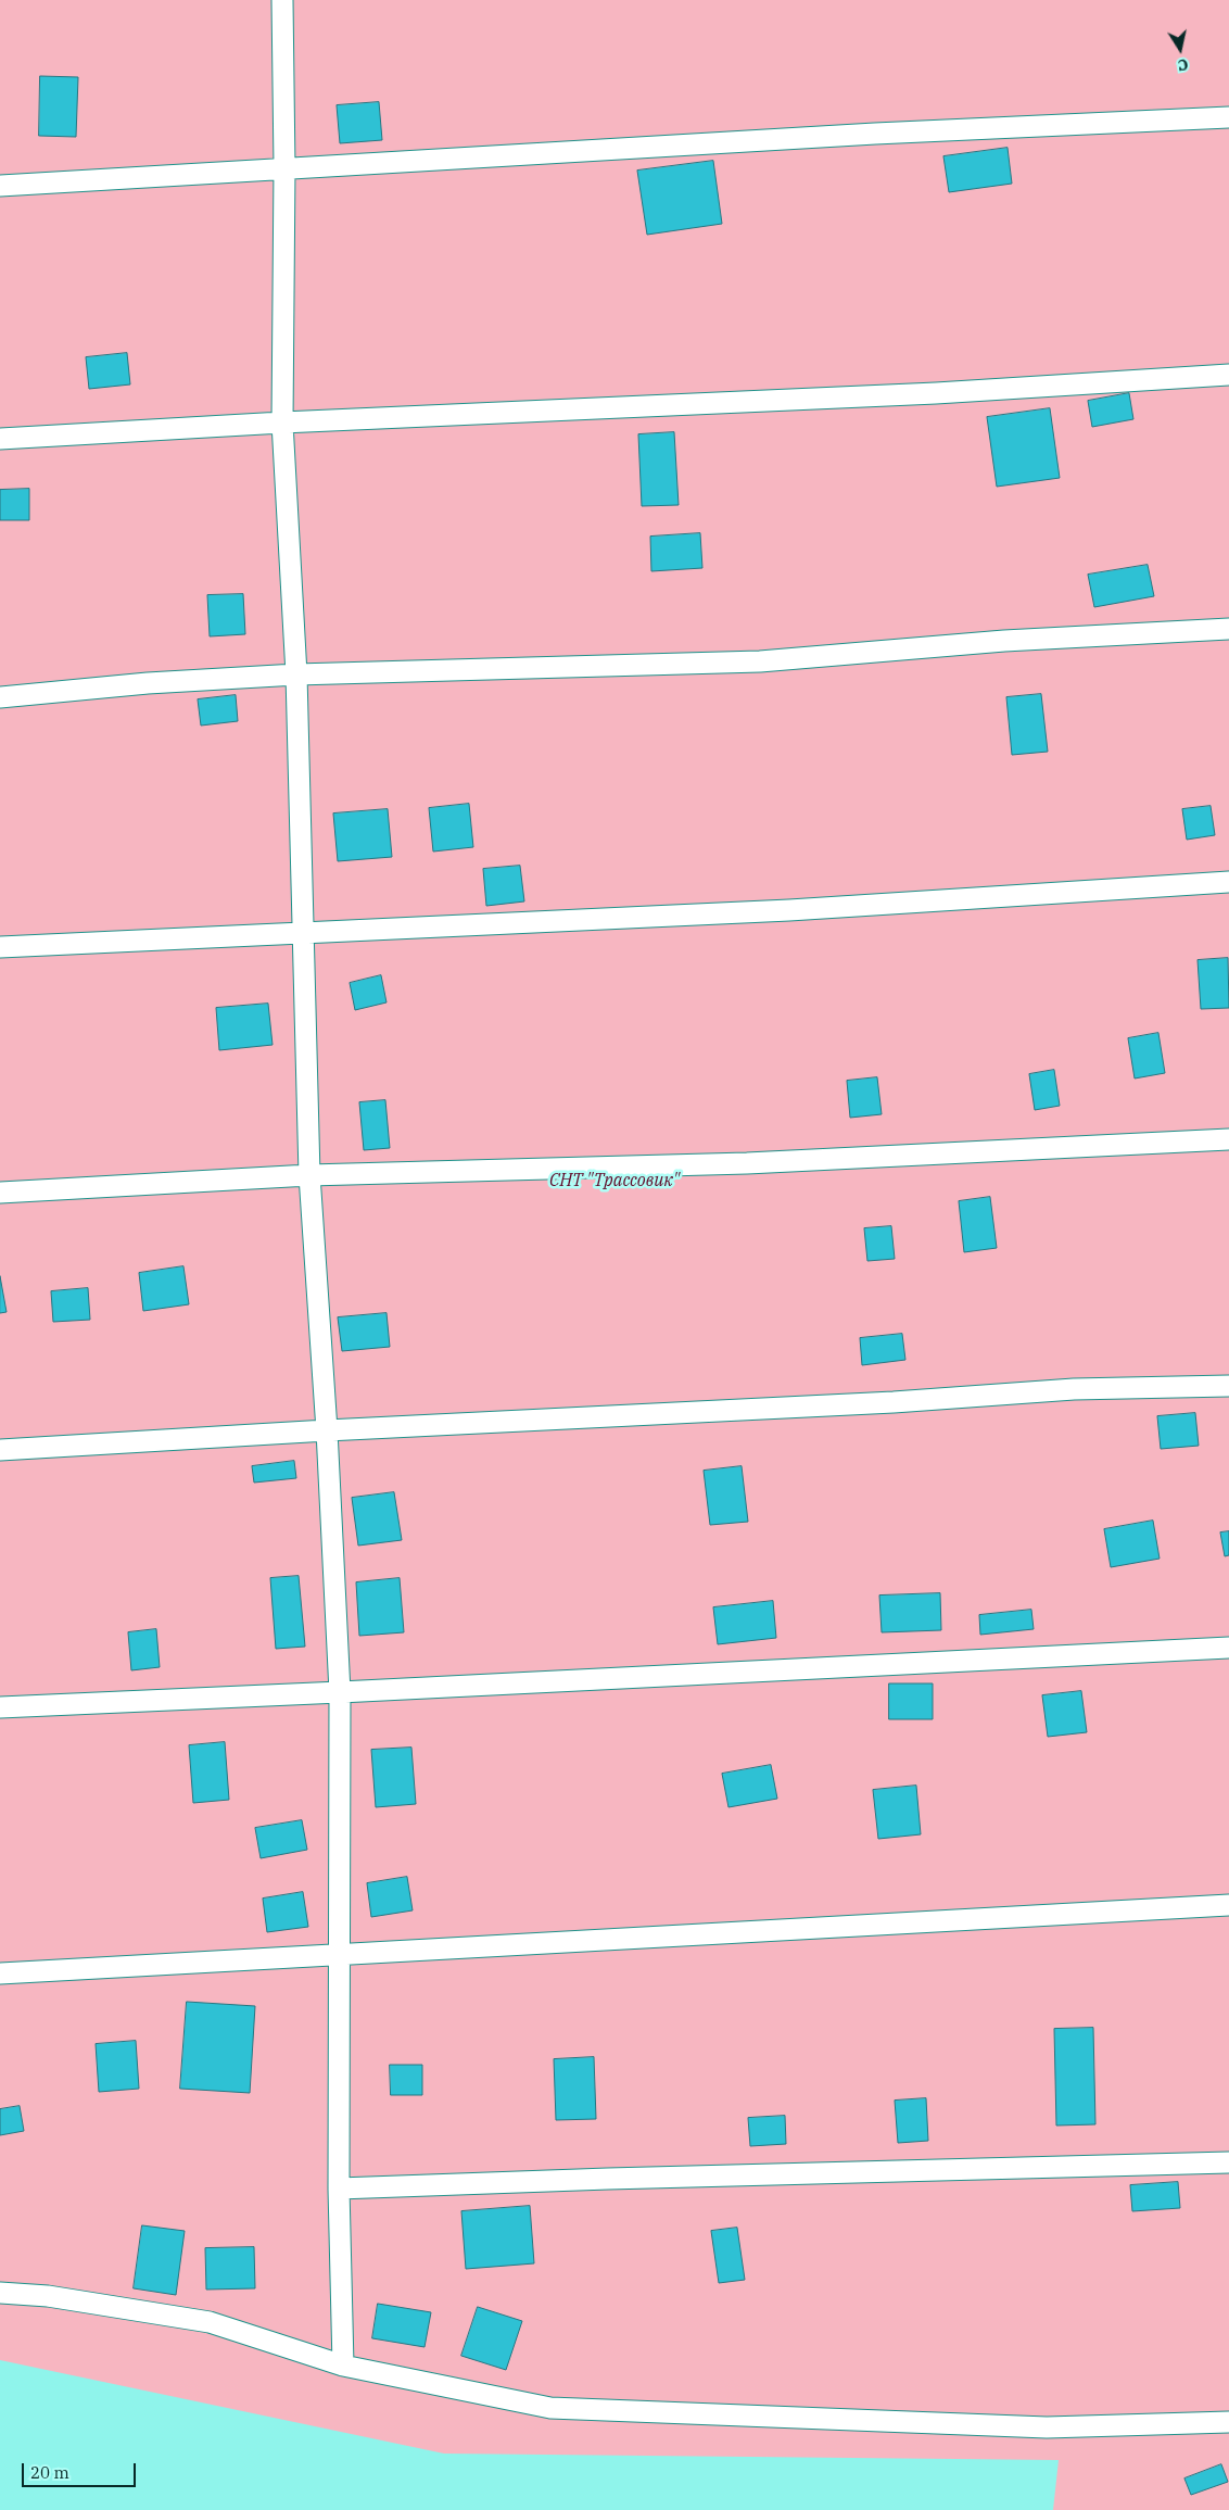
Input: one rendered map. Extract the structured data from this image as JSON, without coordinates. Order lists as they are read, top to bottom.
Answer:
{
  "parks": ["СНТ \"Трассовик\""],
  "scale_bar": "20 m",
  "north": "bottom"
}
